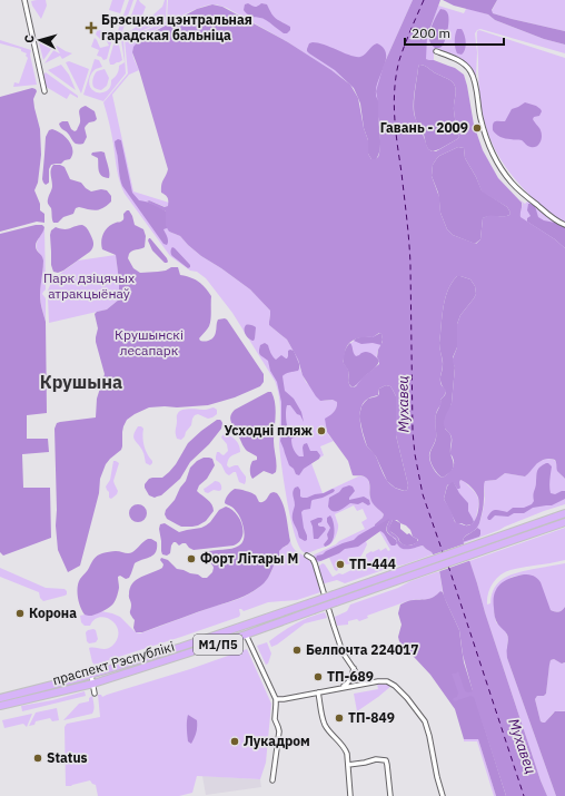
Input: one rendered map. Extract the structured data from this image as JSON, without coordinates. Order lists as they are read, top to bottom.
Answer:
{
  "streets": {
    "highway": ["М1/П5", "праспект Рэспублікі"]
  },
  "districts": ["Крушына"],
  "water": ["Мухавец"],
  "parks": ["Парк дзіцячых атракцыёнаў", "Крушынскі лесапарк"],
  "places": {
    "health": ["Брэсцкая цэнтральная гарадская бальніца"],
    "other": [
      "Гавань - 2009",
      "Усходні пляж",
      "Форт Літары М",
      "ТП-444",
      "Корона",
      "Белпочта 224017",
      "ТП-689",
      "ТП-849",
      "Лукадром",
      "Status"
    ]
  },
  "scale_bar": "200 m",
  "north": "left"
}
